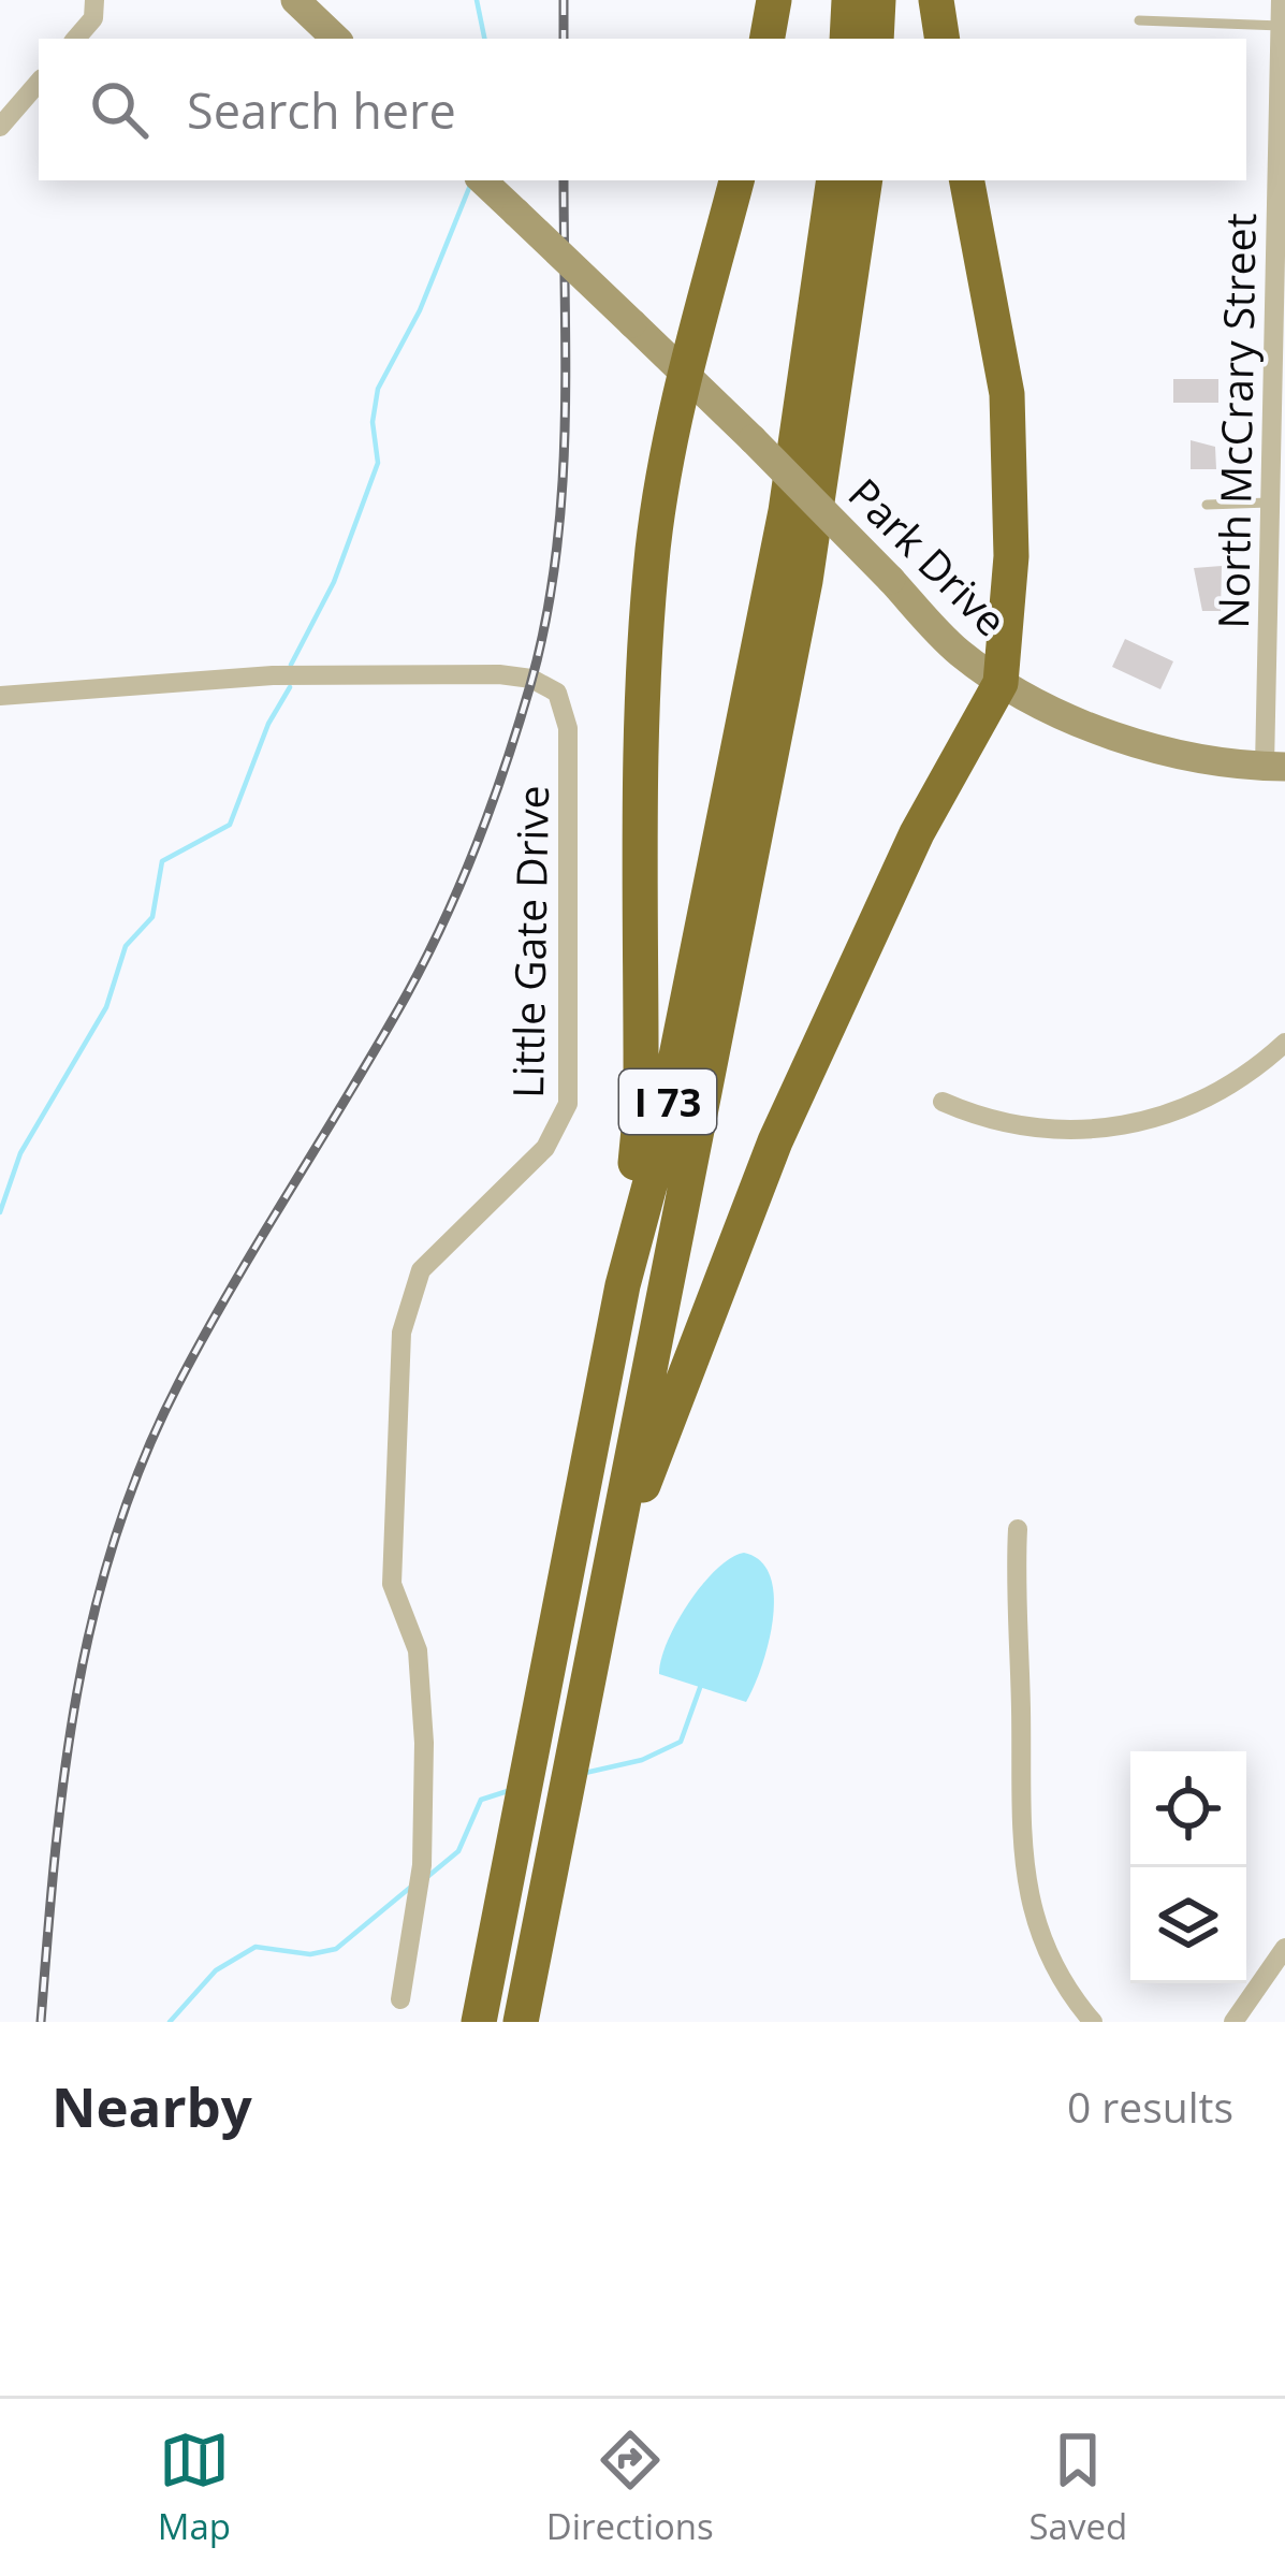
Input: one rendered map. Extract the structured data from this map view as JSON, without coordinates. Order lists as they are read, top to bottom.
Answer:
{
  "streets": {
    "highway": ["I 73"],
    "main road": ["Park Drive"],
    "street": ["North McCrary Street", "Little Gate Drive"]
  },
  "crossings": [
    ["North McCrary Street", "Park Drive"]
  ],
  "page": {
    "search": "Search here",
    "heading": ["Nearby", "0 results"],
    "nav": ["Map", "Directions", "Saved"]
  }
}
